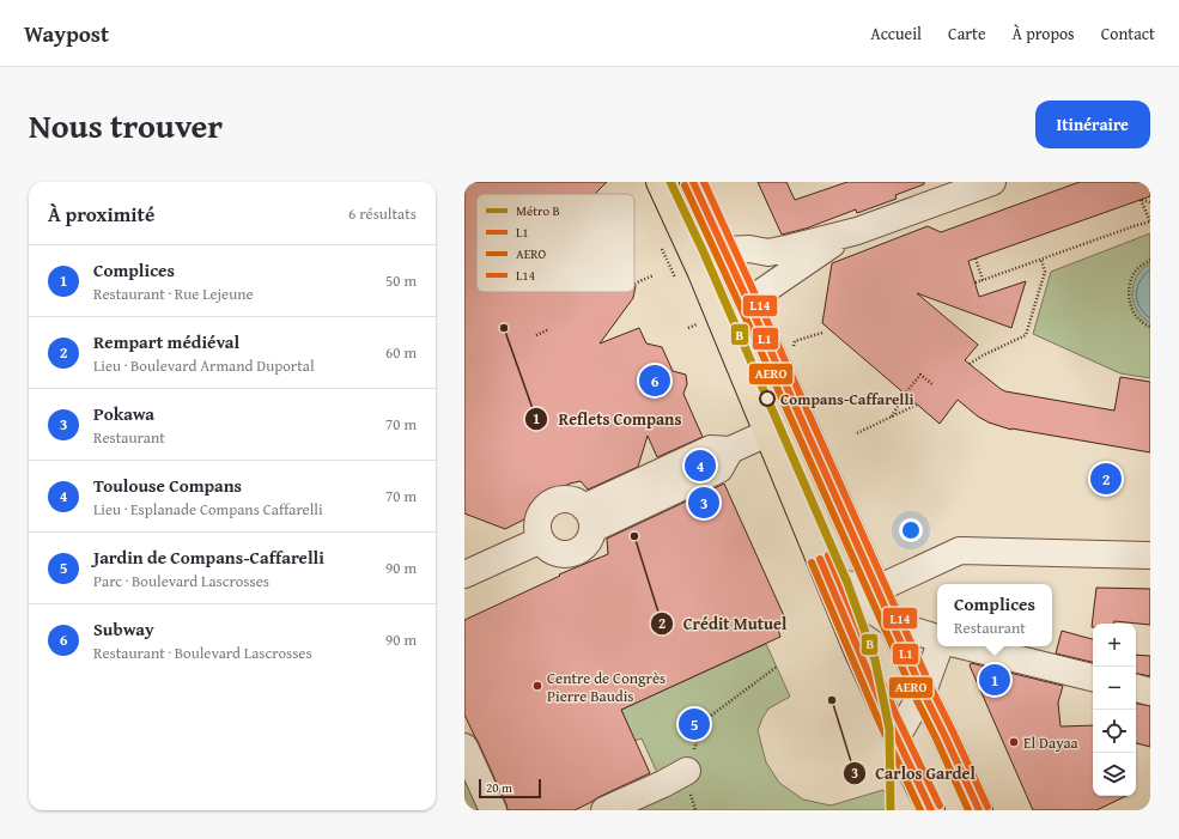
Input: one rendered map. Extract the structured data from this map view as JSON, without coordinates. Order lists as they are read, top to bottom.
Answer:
{
  "places": [
    "Reflets Compans",
    "Compans-Caffarelli",
    "Crédit Mutuel",
    "Centre de Congrès Pierre Baudis",
    "Carlos Gardel",
    "El Dayaa"
  ],
  "lines": [
    "metro line B",
    "transit line L1",
    "transit line L14",
    "transit line AERO"
  ],
  "legend": [
    "Métro B",
    "L1",
    "AERO",
    "L14"
  ],
  "scale_bar": "20 m",
  "page": {
    "header": "Waypost",
    "nav": [
      "Accueil",
      "Carte",
      "À propos",
      "Contact"
    ],
    "title": "Nous trouver",
    "buttons": "Itinéraire",
    "heading": ["À proximité", "6 résultats"],
    "list": [
      {
        "mark": "1",
        "name": "Complices",
        "note": "Restaurant · Rue Lejeune",
        "value": "50 m"
      },
      {
        "mark": "2",
        "name": "Rempart médiéval",
        "note": "Lieu · Boulevard Armand Duportal",
        "value": "60 m"
      },
      {
        "mark": "3",
        "name": "Pokawa",
        "note": "Restaurant",
        "value": "70 m"
      },
      {
        "mark": "4",
        "name": "Toulouse Compans",
        "note": "Lieu · Esplanade Compans Caffarelli",
        "value": "70 m"
      },
      {
        "mark": "5",
        "name": "Jardin de Compans-Caffarelli",
        "note": "Parc · Boulevard Lascrosses",
        "value": "90 m"
      },
      {
        "mark": "6",
        "name": "Subway",
        "note": "Restaurant · Boulevard Lascrosses",
        "value": "90 m"
      }
    ],
    "pins": [
      "6",
      "4",
      "2",
      "3",
      "1",
      "5"
    ],
    "popup": ["Complices", "Restaurant"],
    "map_buttons": ["+", "−"],
    "scale": "20 m"
  }
}
